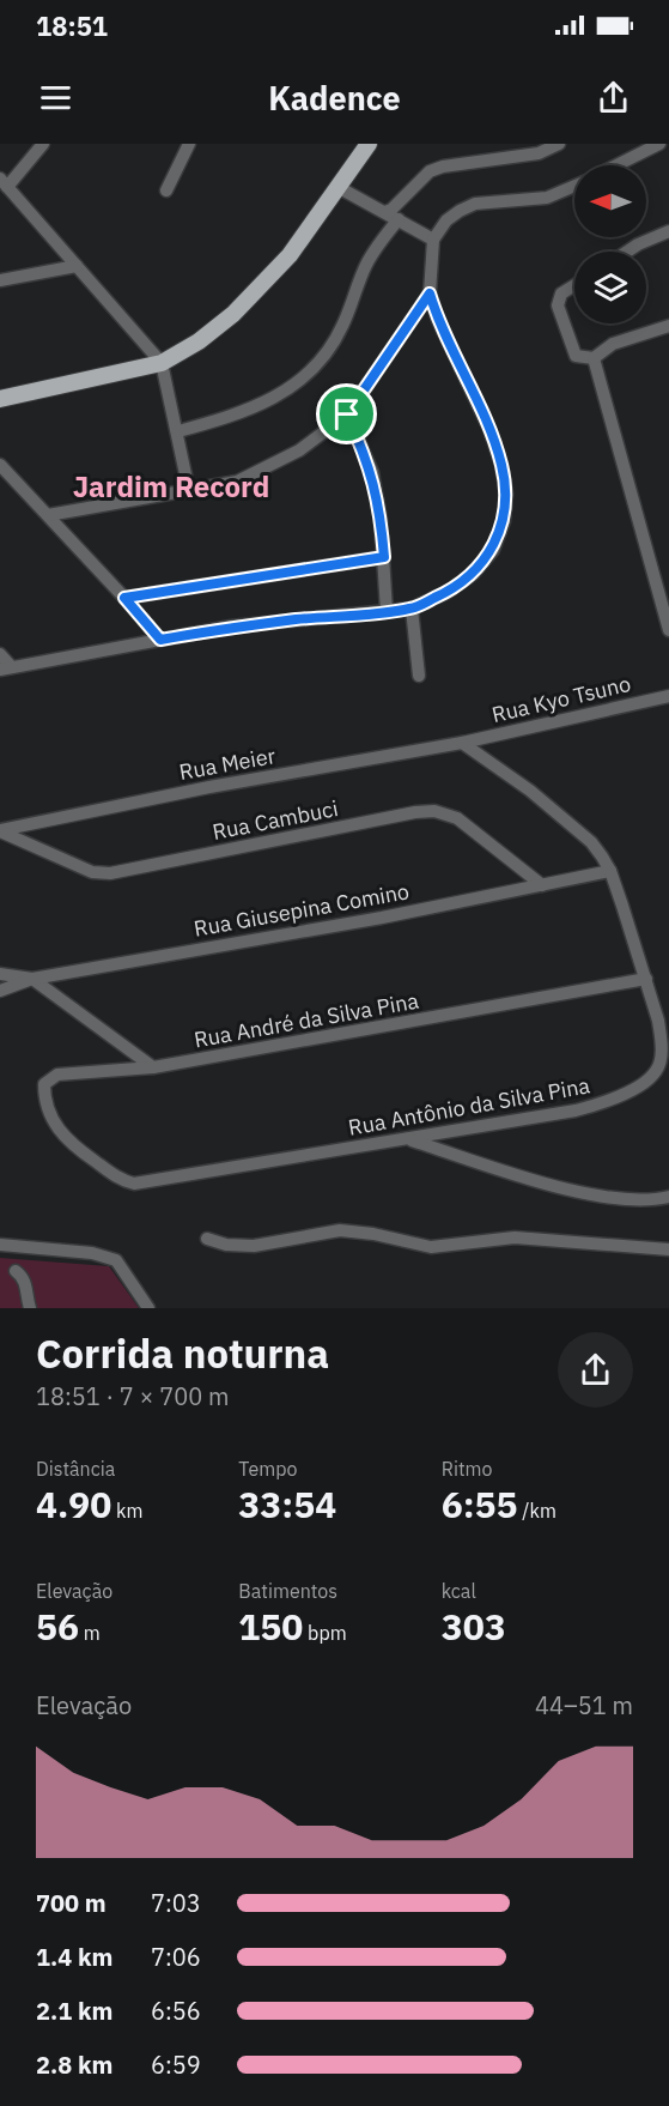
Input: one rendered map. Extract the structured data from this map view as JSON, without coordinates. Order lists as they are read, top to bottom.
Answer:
{
  "streets": {
    "street": [
      "Rua Kyo Tsuno",
      "Rua Meier",
      "Rua Cambuci",
      "Rua Giusepina Comino",
      "Rua André da Silva Pina",
      "Rua Antônio da Silva Pina"
    ]
  },
  "crossings": [
    ["Rua Kyo Tsuno", "Rua Meier"],
    ["Rua Kyo Tsuno", "Rua Antônio da Silva Pina"],
    ["Rua Meier", "Rua Cambuci"],
    ["Rua Meier", "Rua Antônio da Silva Pina"],
    ["Rua Cambuci", "Rua Giusepina Comino"],
    ["Rua Giusepina Comino", "Rua Antônio da Silva Pina"],
    ["Rua André da Silva Pina", "Rua Antônio da Silva Pina"]
  ],
  "districts": ["Jardim Record"],
  "north": "left",
  "page": {
    "status": "18:51",
    "header": "Kadence",
    "heading": ["Corrida noturna", "18:51 · 7 × 700 m"],
    "stats": [
      ["Distância", "4.90 km"],
      ["Tempo", "33:54"],
      ["Ritmo", "6:55 /km"],
      ["Elevação", "56 m"],
      ["Batimentos", "150 bpm"],
      ["kcal", "303"]
    ],
    "chart": ["Elevação", "44–51 m"],
    "list": [
      {
        "name": "700 m",
        "note": "7:03"
      },
      {
        "name": "1.4 km",
        "note": "7:06"
      },
      {
        "name": "2.1 km",
        "note": "6:56"
      },
      {
        "name": "2.8 km",
        "note": "6:59"
      }
    ]
  }
}
